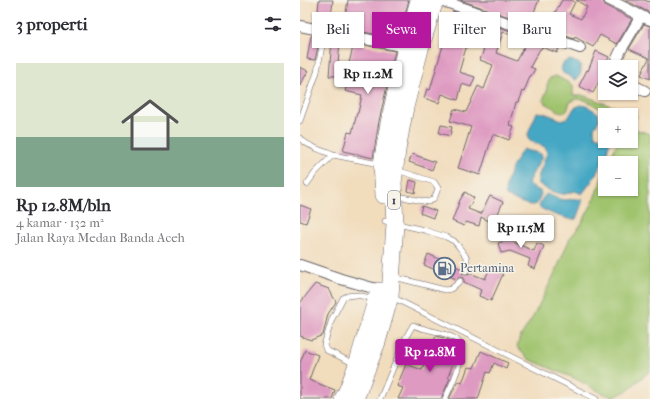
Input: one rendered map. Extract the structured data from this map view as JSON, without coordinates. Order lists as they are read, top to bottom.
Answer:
{
  "streets": {
    "highway": ["1"]
  },
  "places": {
    "fuel station": ["Pertamina"]
  },
  "page": {
    "heading": "3 properti",
    "chip": [
      "Beli",
      "Sewa",
      "Filter",
      "Baru"
    ],
    "list": [
      {
        "name": "Rp 12.8M/bln",
        "note": "4 kamar · 132 m² · Jalan Raya Medan Banda Aceh"
      }
    ],
    "map_buttons": ["+", "−"],
    "price": ["Rp 11.2M", "Rp 11.5M", "Rp 12.8M"]
  }
}
